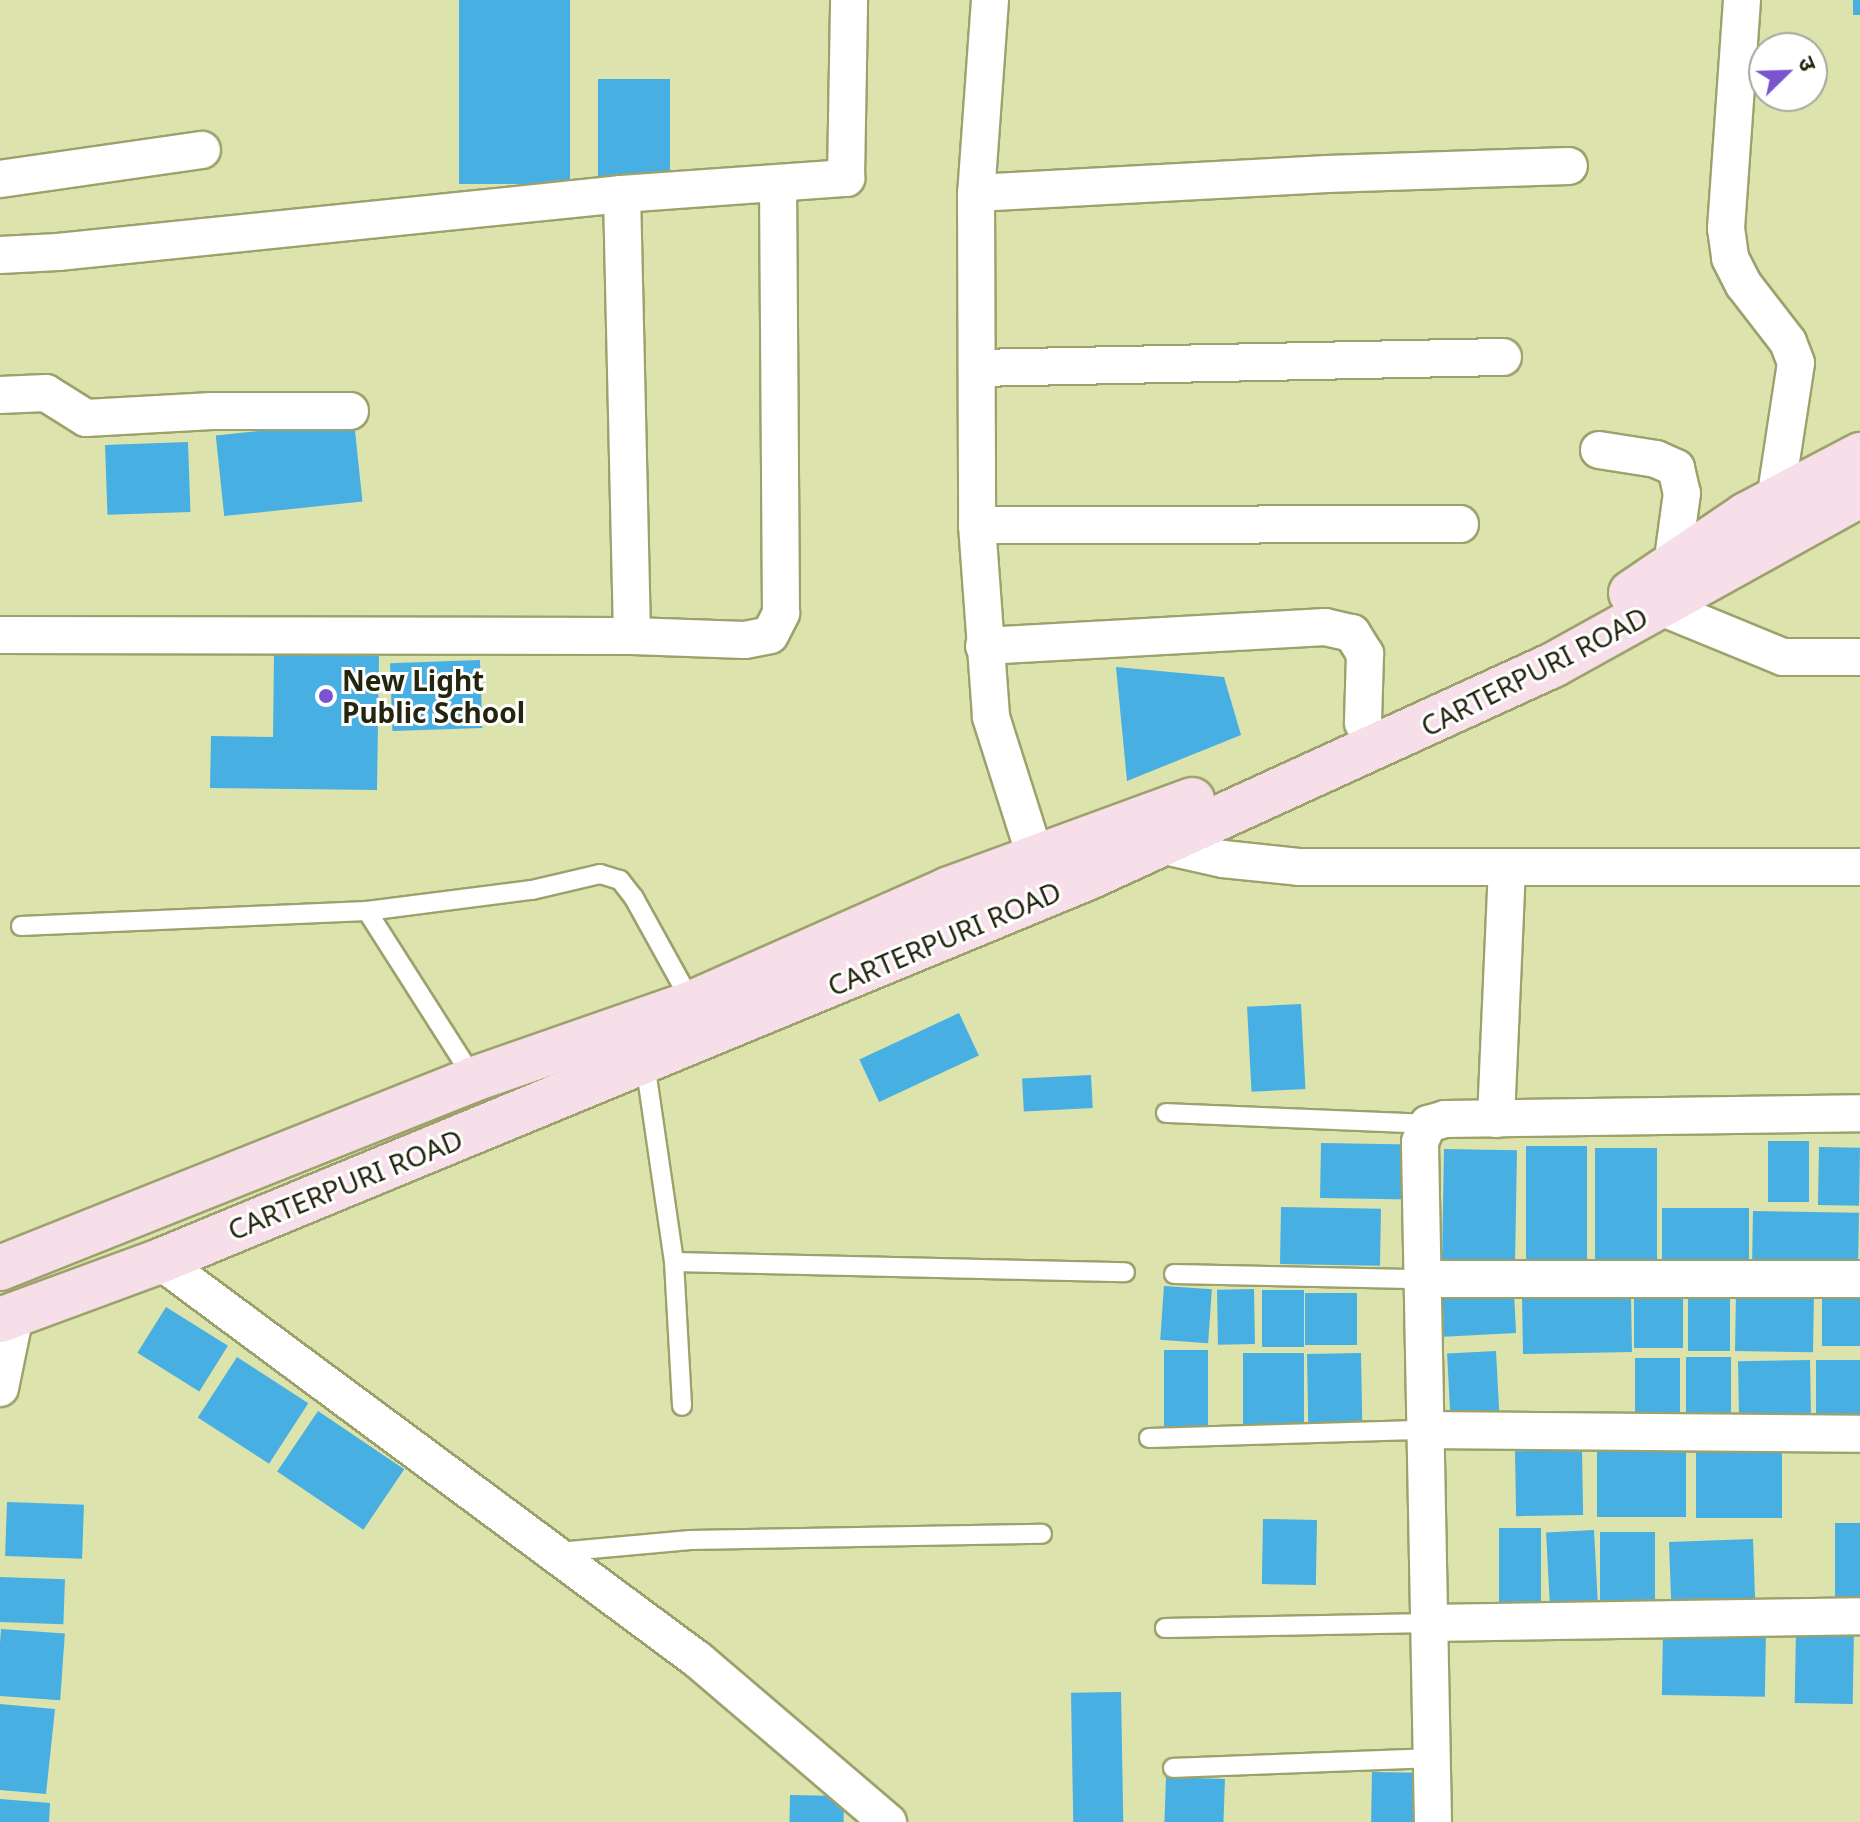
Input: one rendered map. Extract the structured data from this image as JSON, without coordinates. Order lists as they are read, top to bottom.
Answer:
{
  "streets": {
    "main road": ["CARTERPURI ROAD"]
  },
  "places": ["New Light Public School"],
  "north": "top right"
}
